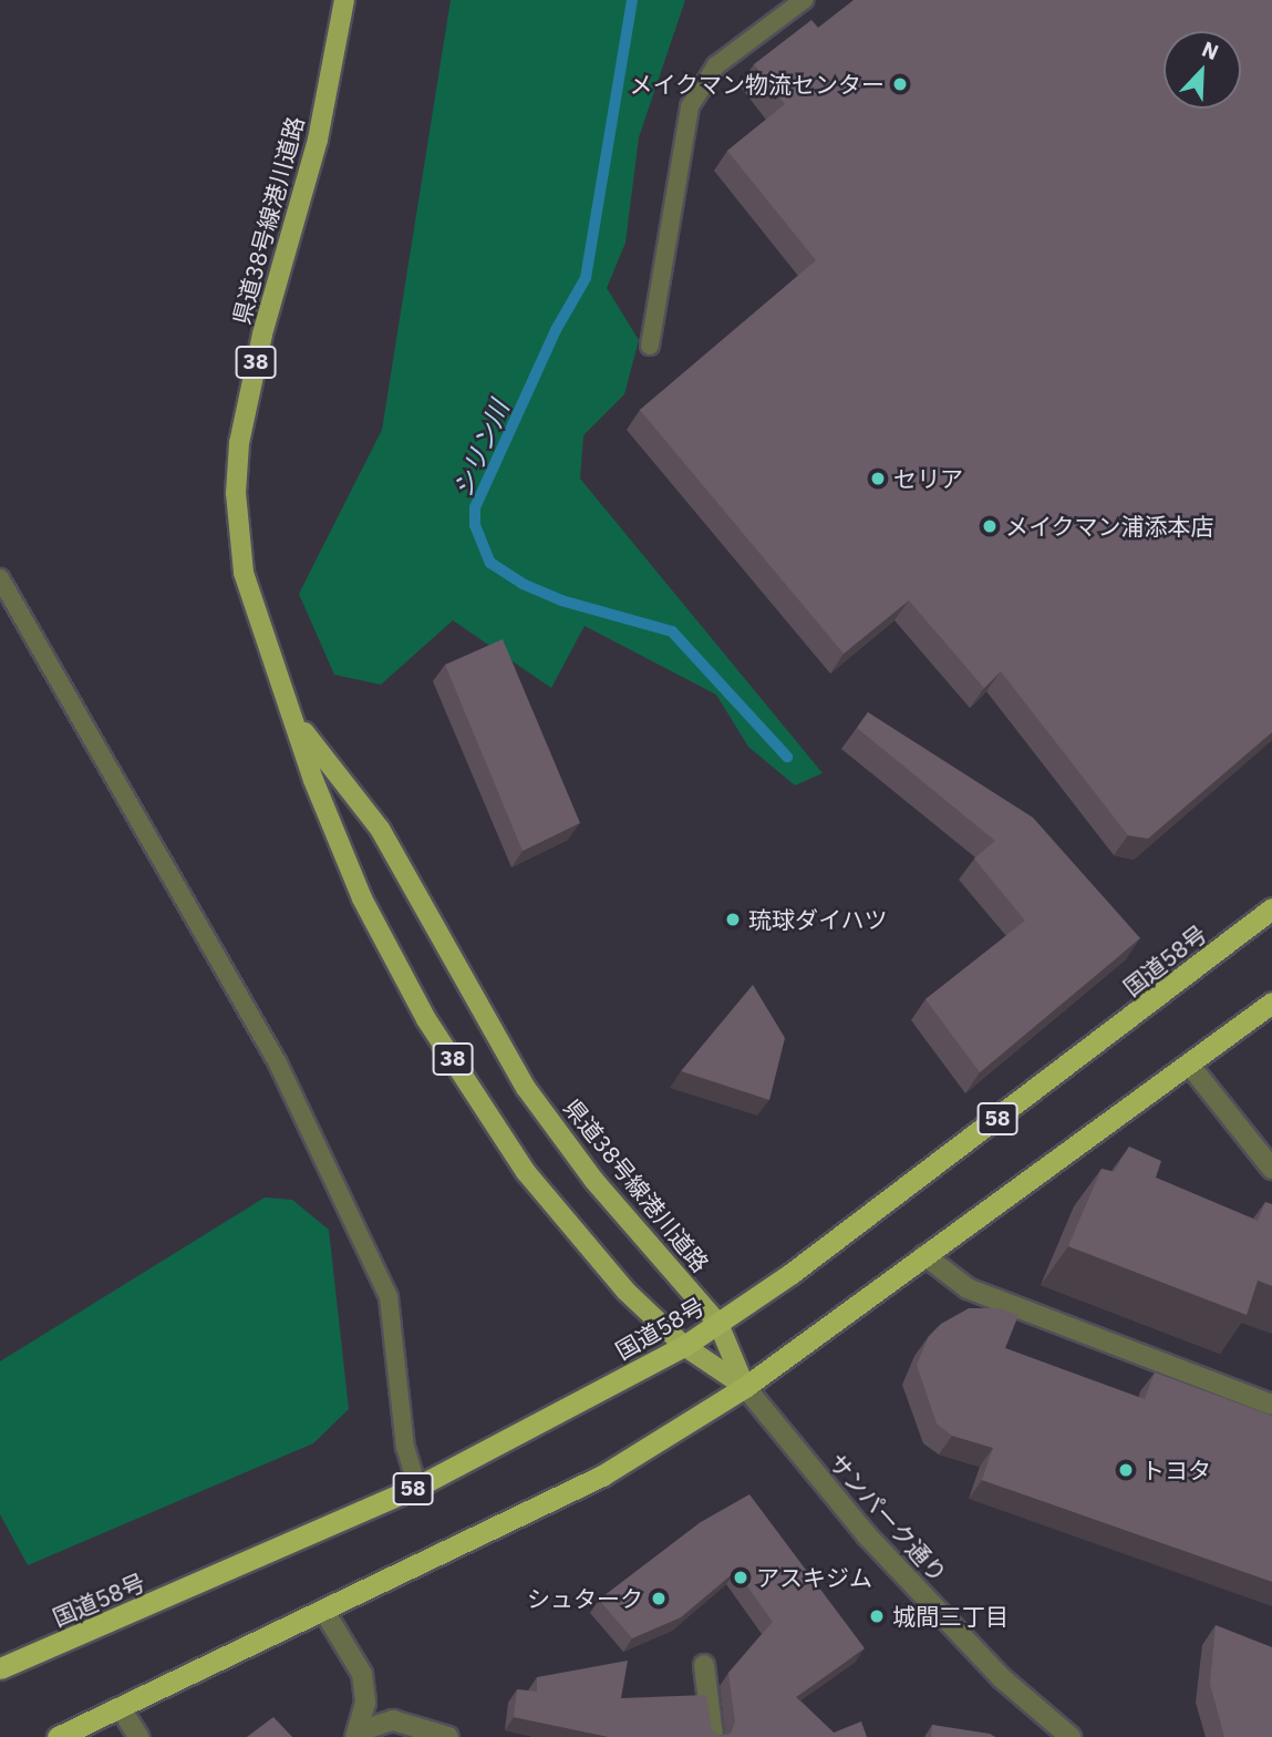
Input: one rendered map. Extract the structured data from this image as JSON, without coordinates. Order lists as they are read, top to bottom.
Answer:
{
  "streets": {
    "highway": ["国道58号", "58"],
    "main road": ["県道38号線港川道路", "38"],
    "street": ["サンパーク通り"]
  },
  "crossings": [
    ["県道38号線港川道路", "国道58号"],
    ["県道38号線港川道路", "サンパーク通り"]
  ],
  "water": ["シリン川"],
  "places": [
    "メイクマン物流センター",
    "セリア",
    "メイクマン浦添本店",
    "琉球ダイハツ",
    "トヨタ",
    "アスキジム",
    "シュターク",
    "城間三丁目"
  ],
  "north": "top right"
}
